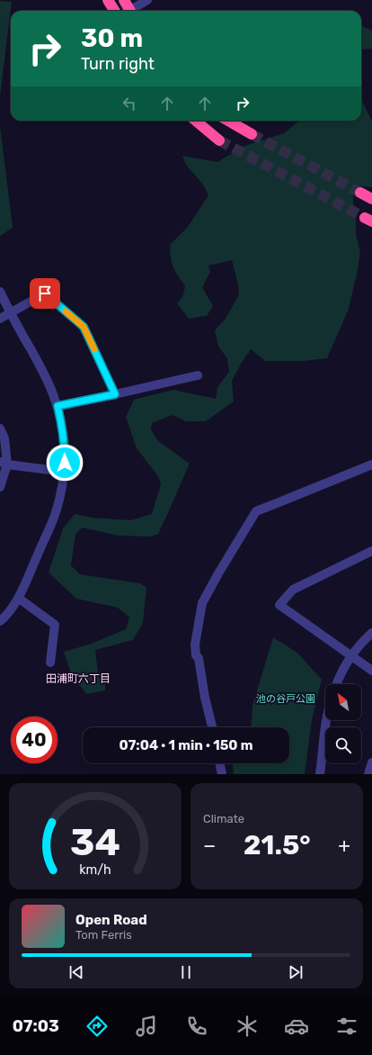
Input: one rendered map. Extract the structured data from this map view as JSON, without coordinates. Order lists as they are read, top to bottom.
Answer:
{
  "districts": ["田浦町六丁目"],
  "parks": ["池の谷戸公園"],
  "north": "top left",
  "page": {
    "turn": ["30 m", "Turn right"],
    "limit": "40",
    "trip": "07:04 · 1 min · 150 m",
    "tile": "Climate",
    "heat": ["−", "21.5°", "+"],
    "song": ["Open Road", "Tom Ferris"],
    "tabs": "07:03",
    "gauge": ["34", "km/h"]
  }
}
